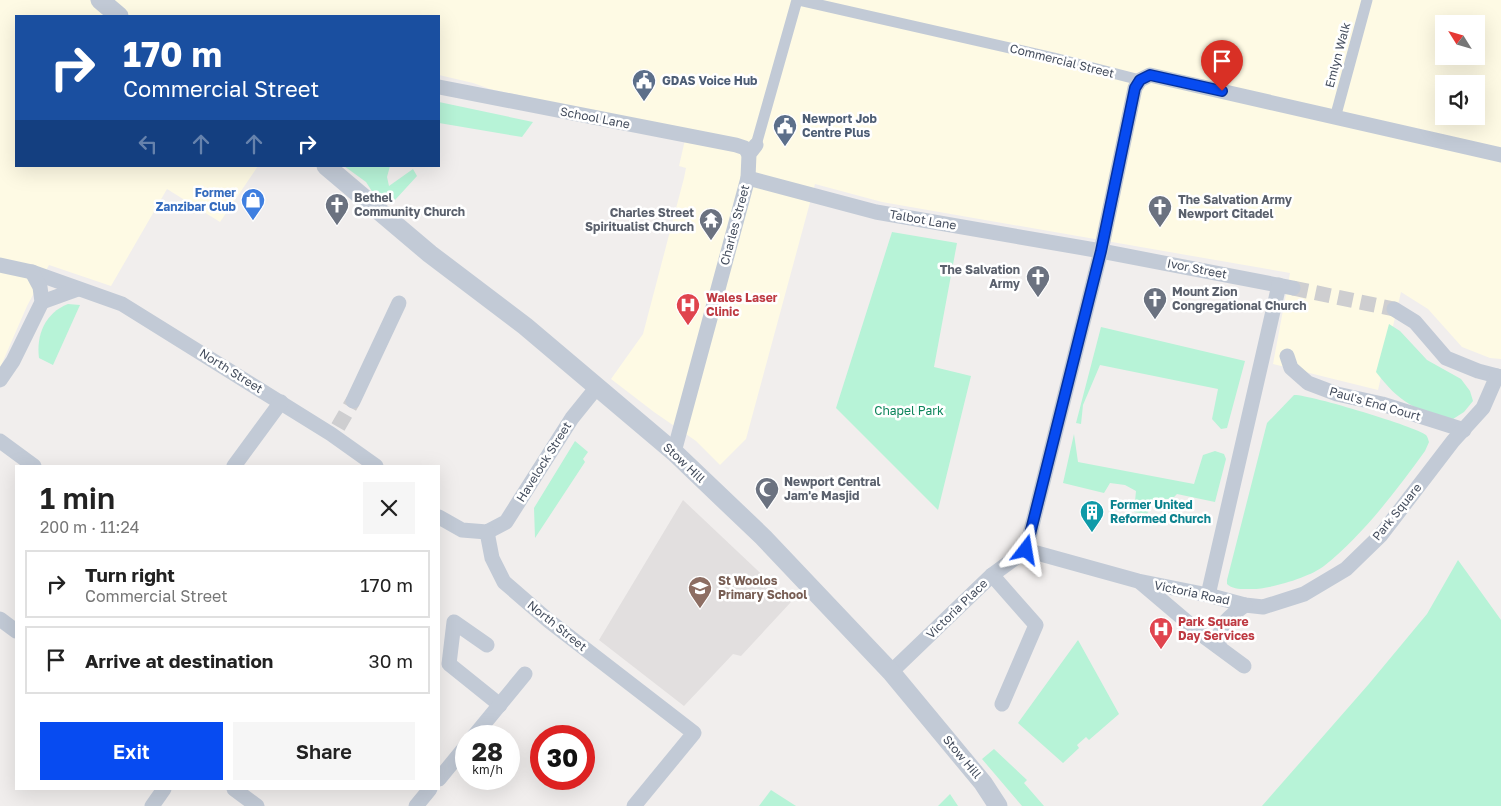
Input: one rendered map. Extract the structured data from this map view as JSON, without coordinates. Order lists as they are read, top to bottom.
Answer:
{
  "streets": {
    "street": [
      "Emlyn Walk",
      "Commercial Street",
      "School Lane",
      "Talbot Lane",
      "Charles Street",
      "Ivor Street",
      "North Street",
      "Paul's End Court",
      "Havelock Street",
      "Stow Hill",
      "Park Square",
      "Victoria Road",
      "Victoria Place"
    ]
  },
  "crossings": [
    ["Emlyn Walk", "Commercial Street"],
    ["Commercial Street", "Charles Street"],
    ["School Lane", "Charles Street"],
    ["Talbot Lane", "Charles Street"],
    ["Talbot Lane", "Ivor Street"],
    ["Charles Street", "Stow Hill"],
    ["Ivor Street", "Victoria Road"],
    ["North Street", "Havelock Street"],
    ["Paul's End Court", "Park Square"],
    ["Havelock Street", "Stow Hill"],
    ["Stow Hill", "Victoria Place"],
    ["Park Square", "Victoria Road"],
    ["Victoria Road", "Victoria Place"]
  ],
  "parks": ["Chapel Park"],
  "places": {
    "public building": ["GDAS Voice Hub", "Newport Job Centre Plus"],
    "shop": ["Former Zanzibar Club"],
    "church": [
      "Bethel Community Church",
      "The Salvation Army Newport Citadel",
      "The Salvation Army",
      "Mount Zion Congregational Church"
    ],
    "temple": ["Charles Street Spiritualist Church"],
    "hospital": ["Wales Laser Clinic", "Park Square Day Services"],
    "mosque": ["Newport Central Jam'e Masjid"],
    "building": ["Former United Reformed Church"],
    "school or university": ["St Woolos Primary School"]
  },
  "north": "top left",
  "page": {
    "turn": ["170 m", "Commercial Street"],
    "heading": ["1 min", "200 m · 11:24"],
    "list": [
      {
        "name": "Turn right",
        "note": "Commercial Street",
        "value": "170 m"
      },
      {
        "name": "Arrive at destination",
        "value": "30 m"
      }
    ],
    "buttons": ["Exit", "Share"],
    "speed": "28 km/h",
    "limit": "30"
  }
}
